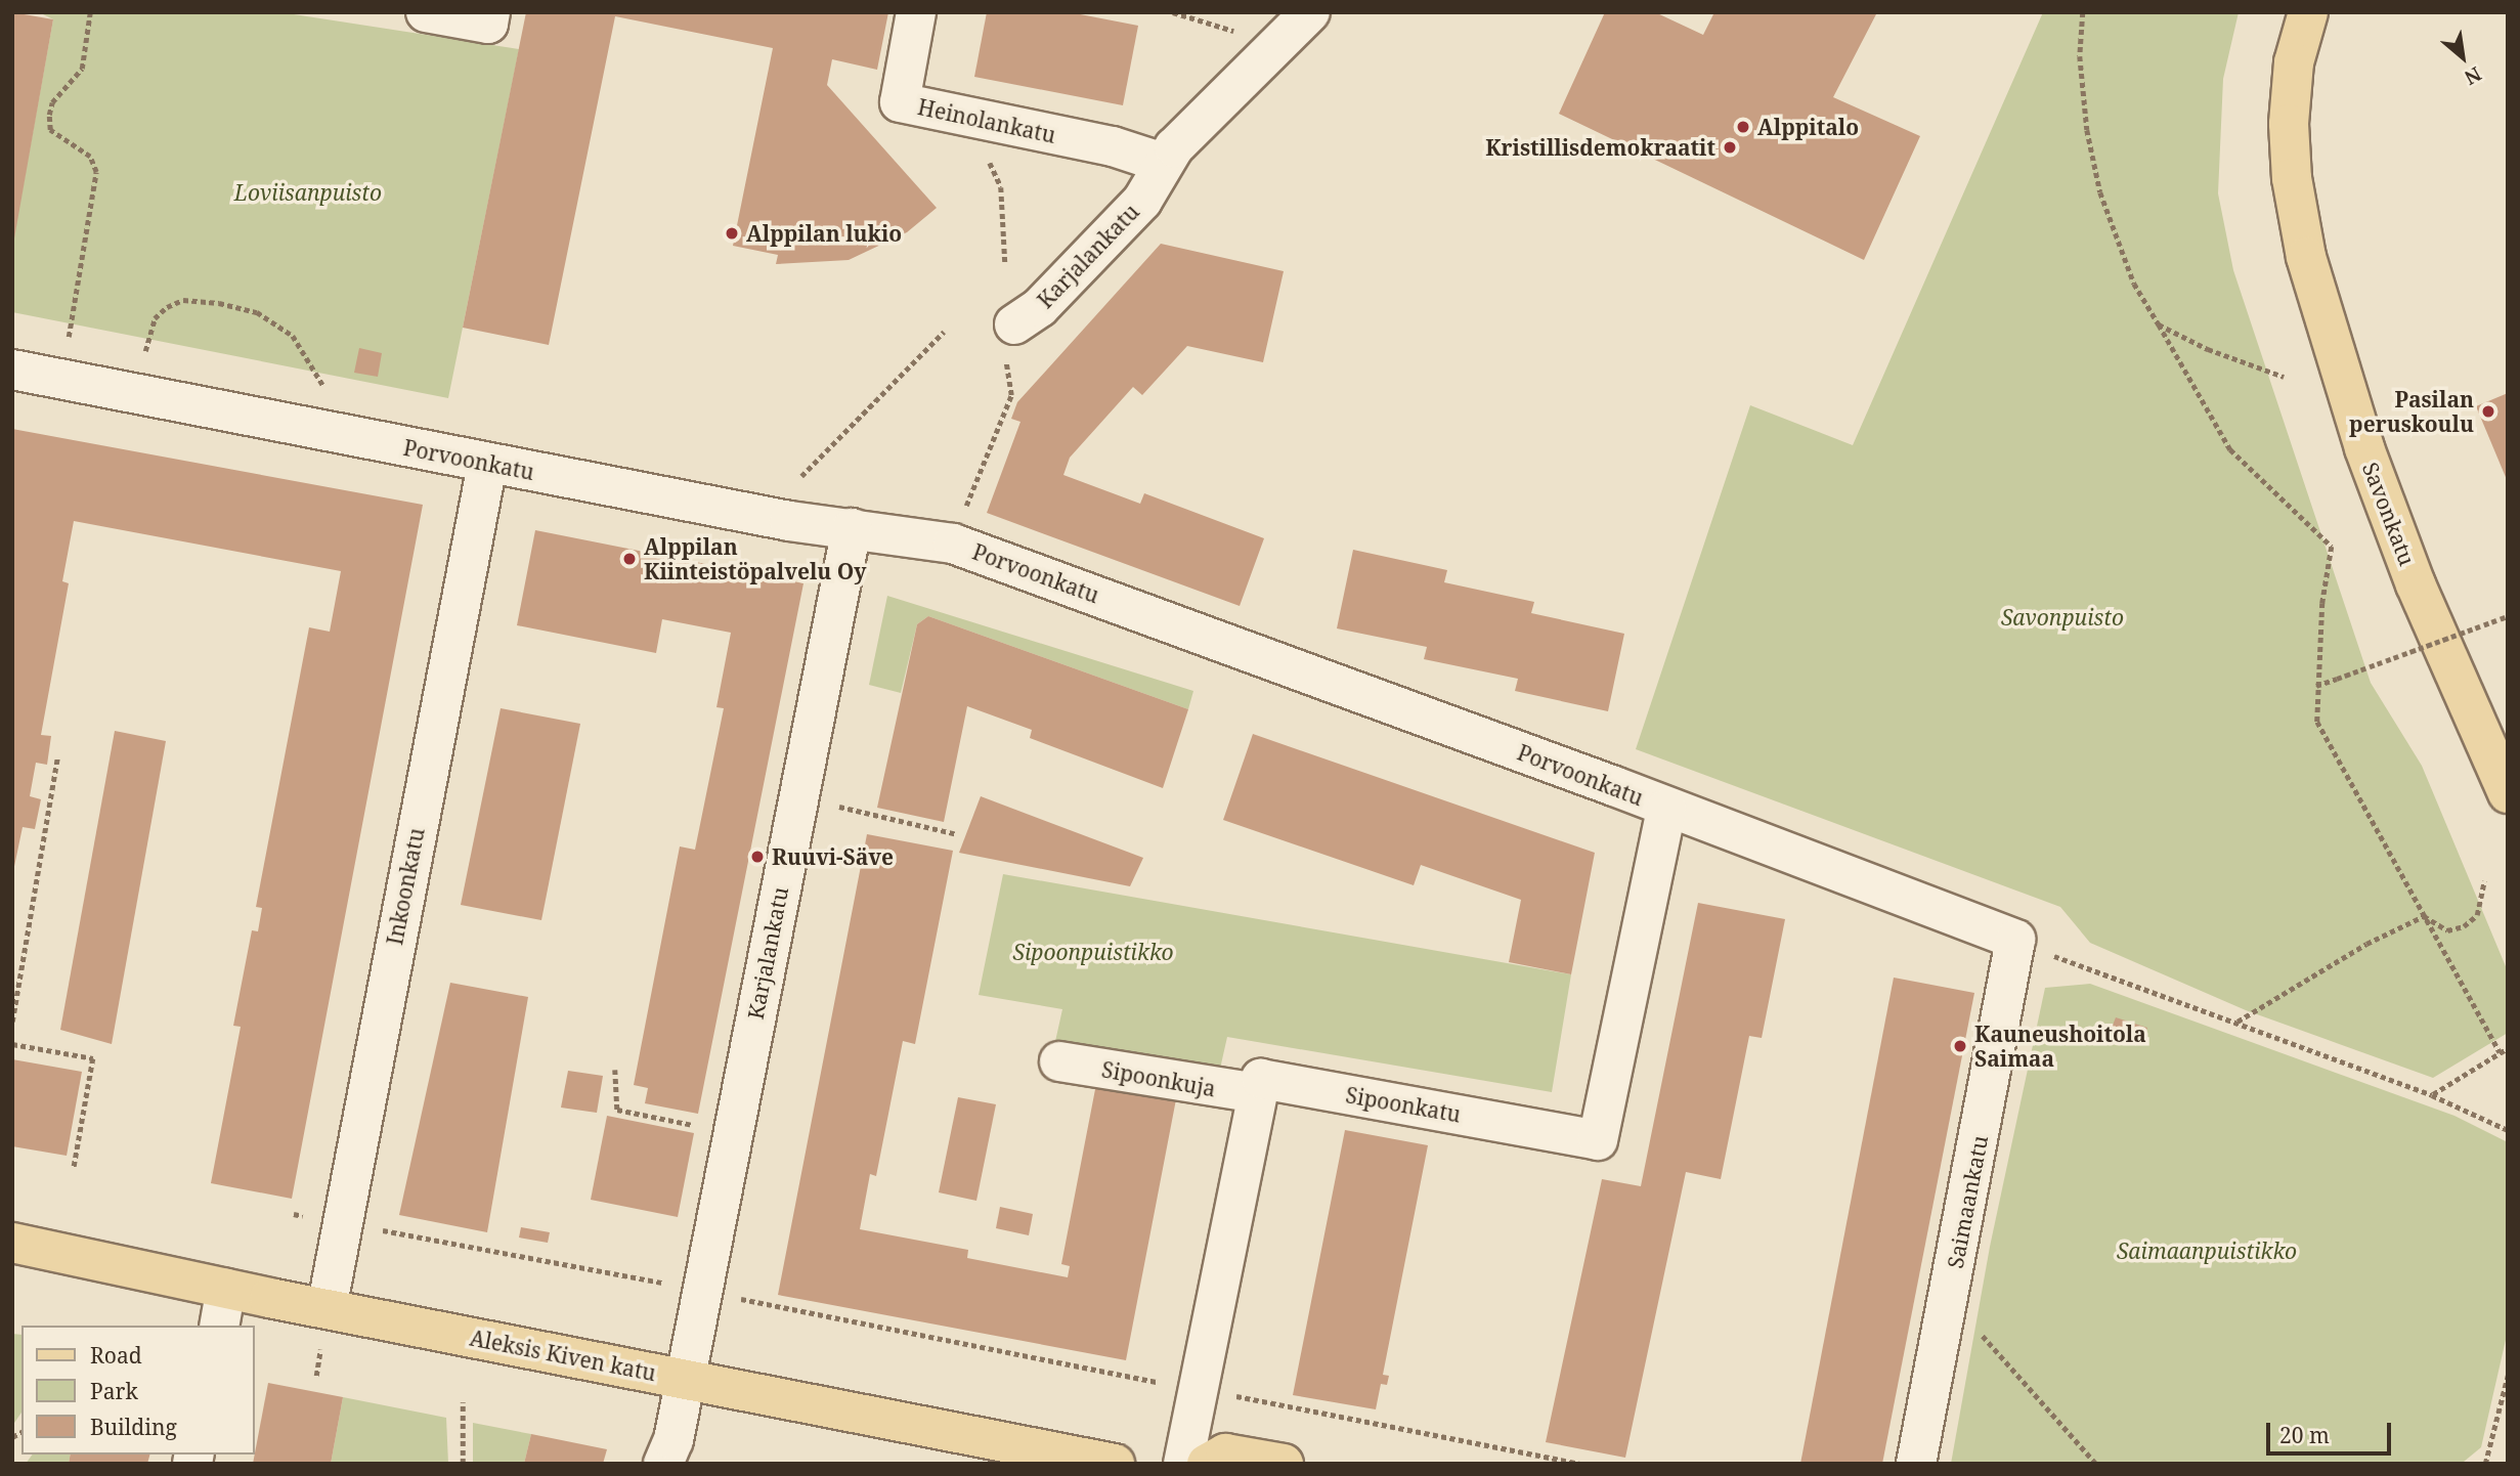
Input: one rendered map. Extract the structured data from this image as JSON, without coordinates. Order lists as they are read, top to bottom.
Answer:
{
  "streets": {
    "main road": ["Savonkatu", "Aleksis Kiven katu"],
    "street": [
      "Heinolankatu",
      "Karjalankatu",
      "Porvoonkatu",
      "Inkoonkatu",
      "Sipoonkuja",
      "Sipoonkatu",
      "Saimaankatu"
    ]
  },
  "crossings": [
    ["Heinolankatu", "Karjalankatu"],
    ["Karjalankatu", "Porvoonkatu"],
    ["Karjalankatu", "Aleksis Kiven katu"],
    ["Porvoonkatu", "Inkoonkatu"],
    ["Porvoonkatu", "Sipoonkatu"],
    ["Porvoonkatu", "Saimaankatu"],
    ["Inkoonkatu", "Aleksis Kiven katu"],
    ["Sipoonkuja", "Sipoonkatu"]
  ],
  "parks": [
    "Loviisanpuisto",
    "Savonpuisto",
    "Sipoonpuistikko",
    "Saimaanpuistikko"
  ],
  "places": [
    "Alppitalo",
    "Kristillisdemokraatit",
    "Alppilan lukio",
    "Pasilan peruskoulu",
    "Alppilan Kiinteistöpalvelu Oy",
    "Ruuvi-Säve",
    "Kauneushoitola Saimaa"
  ],
  "legend": ["Road", "Park", "Building"],
  "scale_bar": "20 m",
  "north": "bottom right"
}
